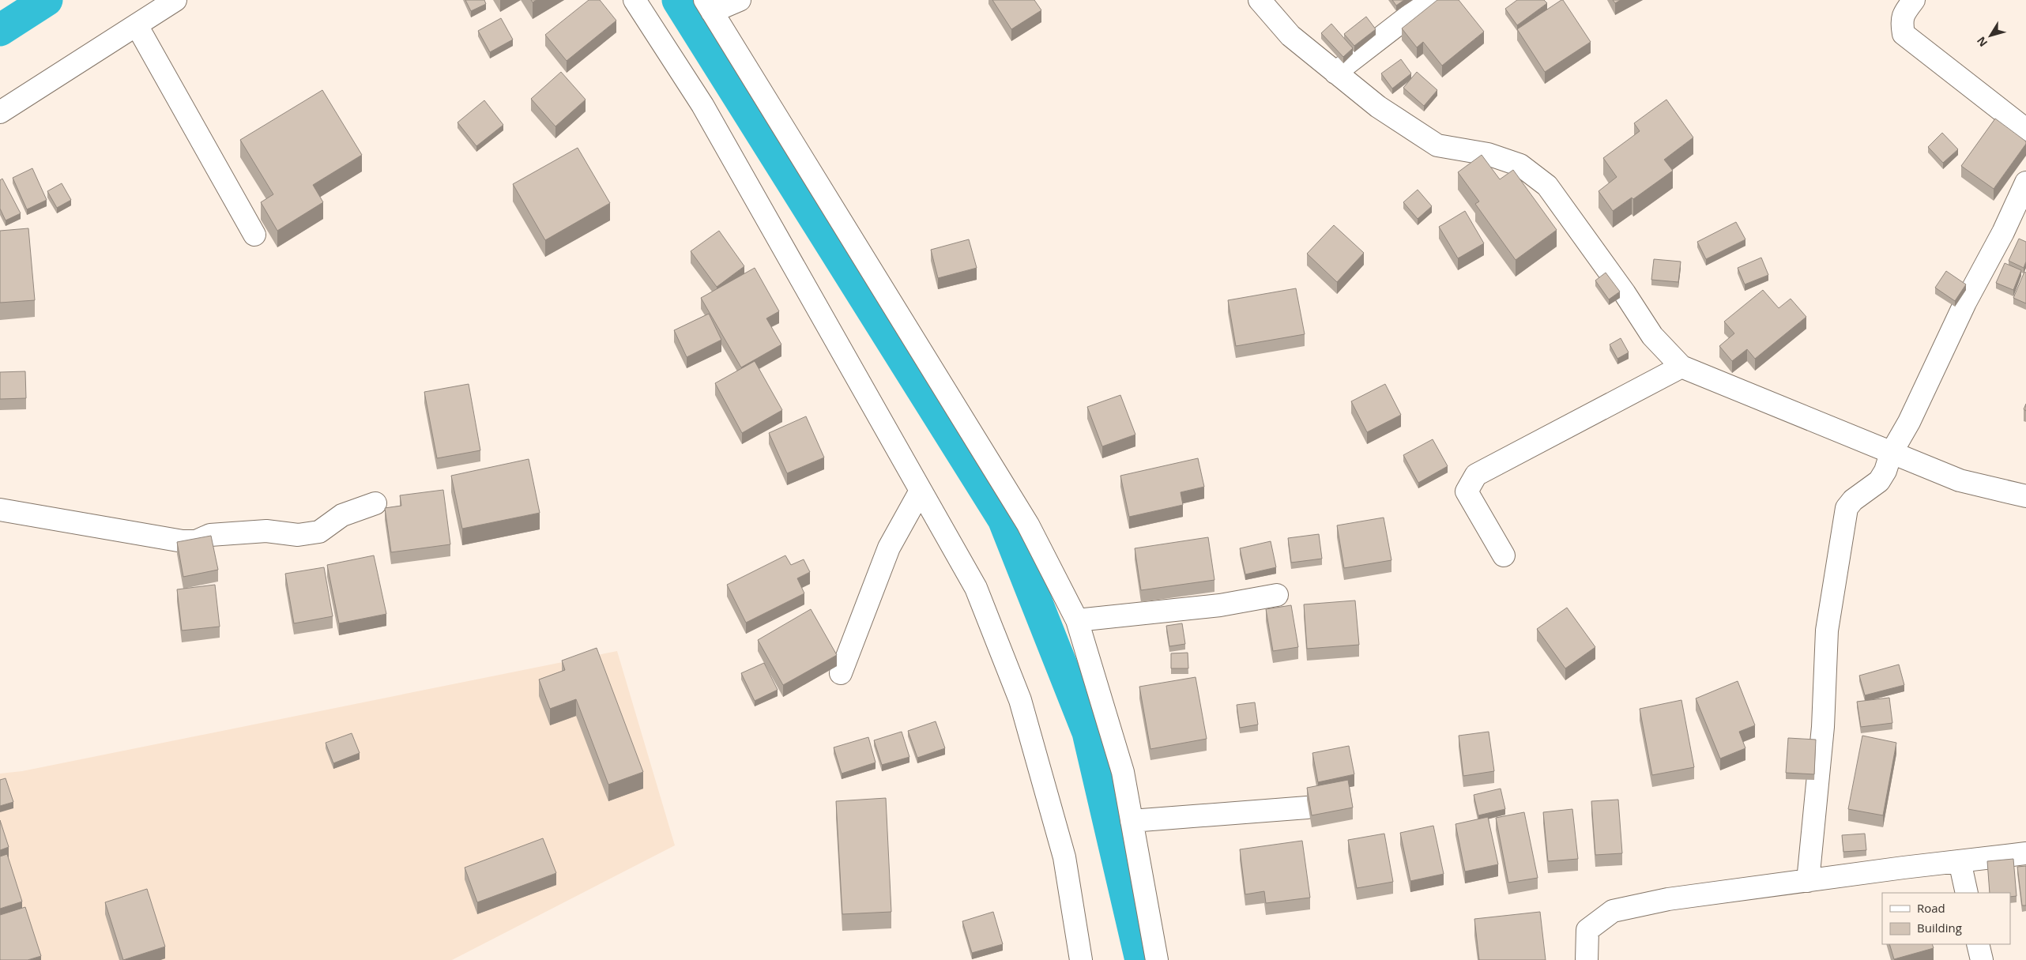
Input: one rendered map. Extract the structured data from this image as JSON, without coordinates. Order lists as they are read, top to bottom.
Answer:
{
  "legend": ["Road", "Building"],
  "north": "bottom left"
}
